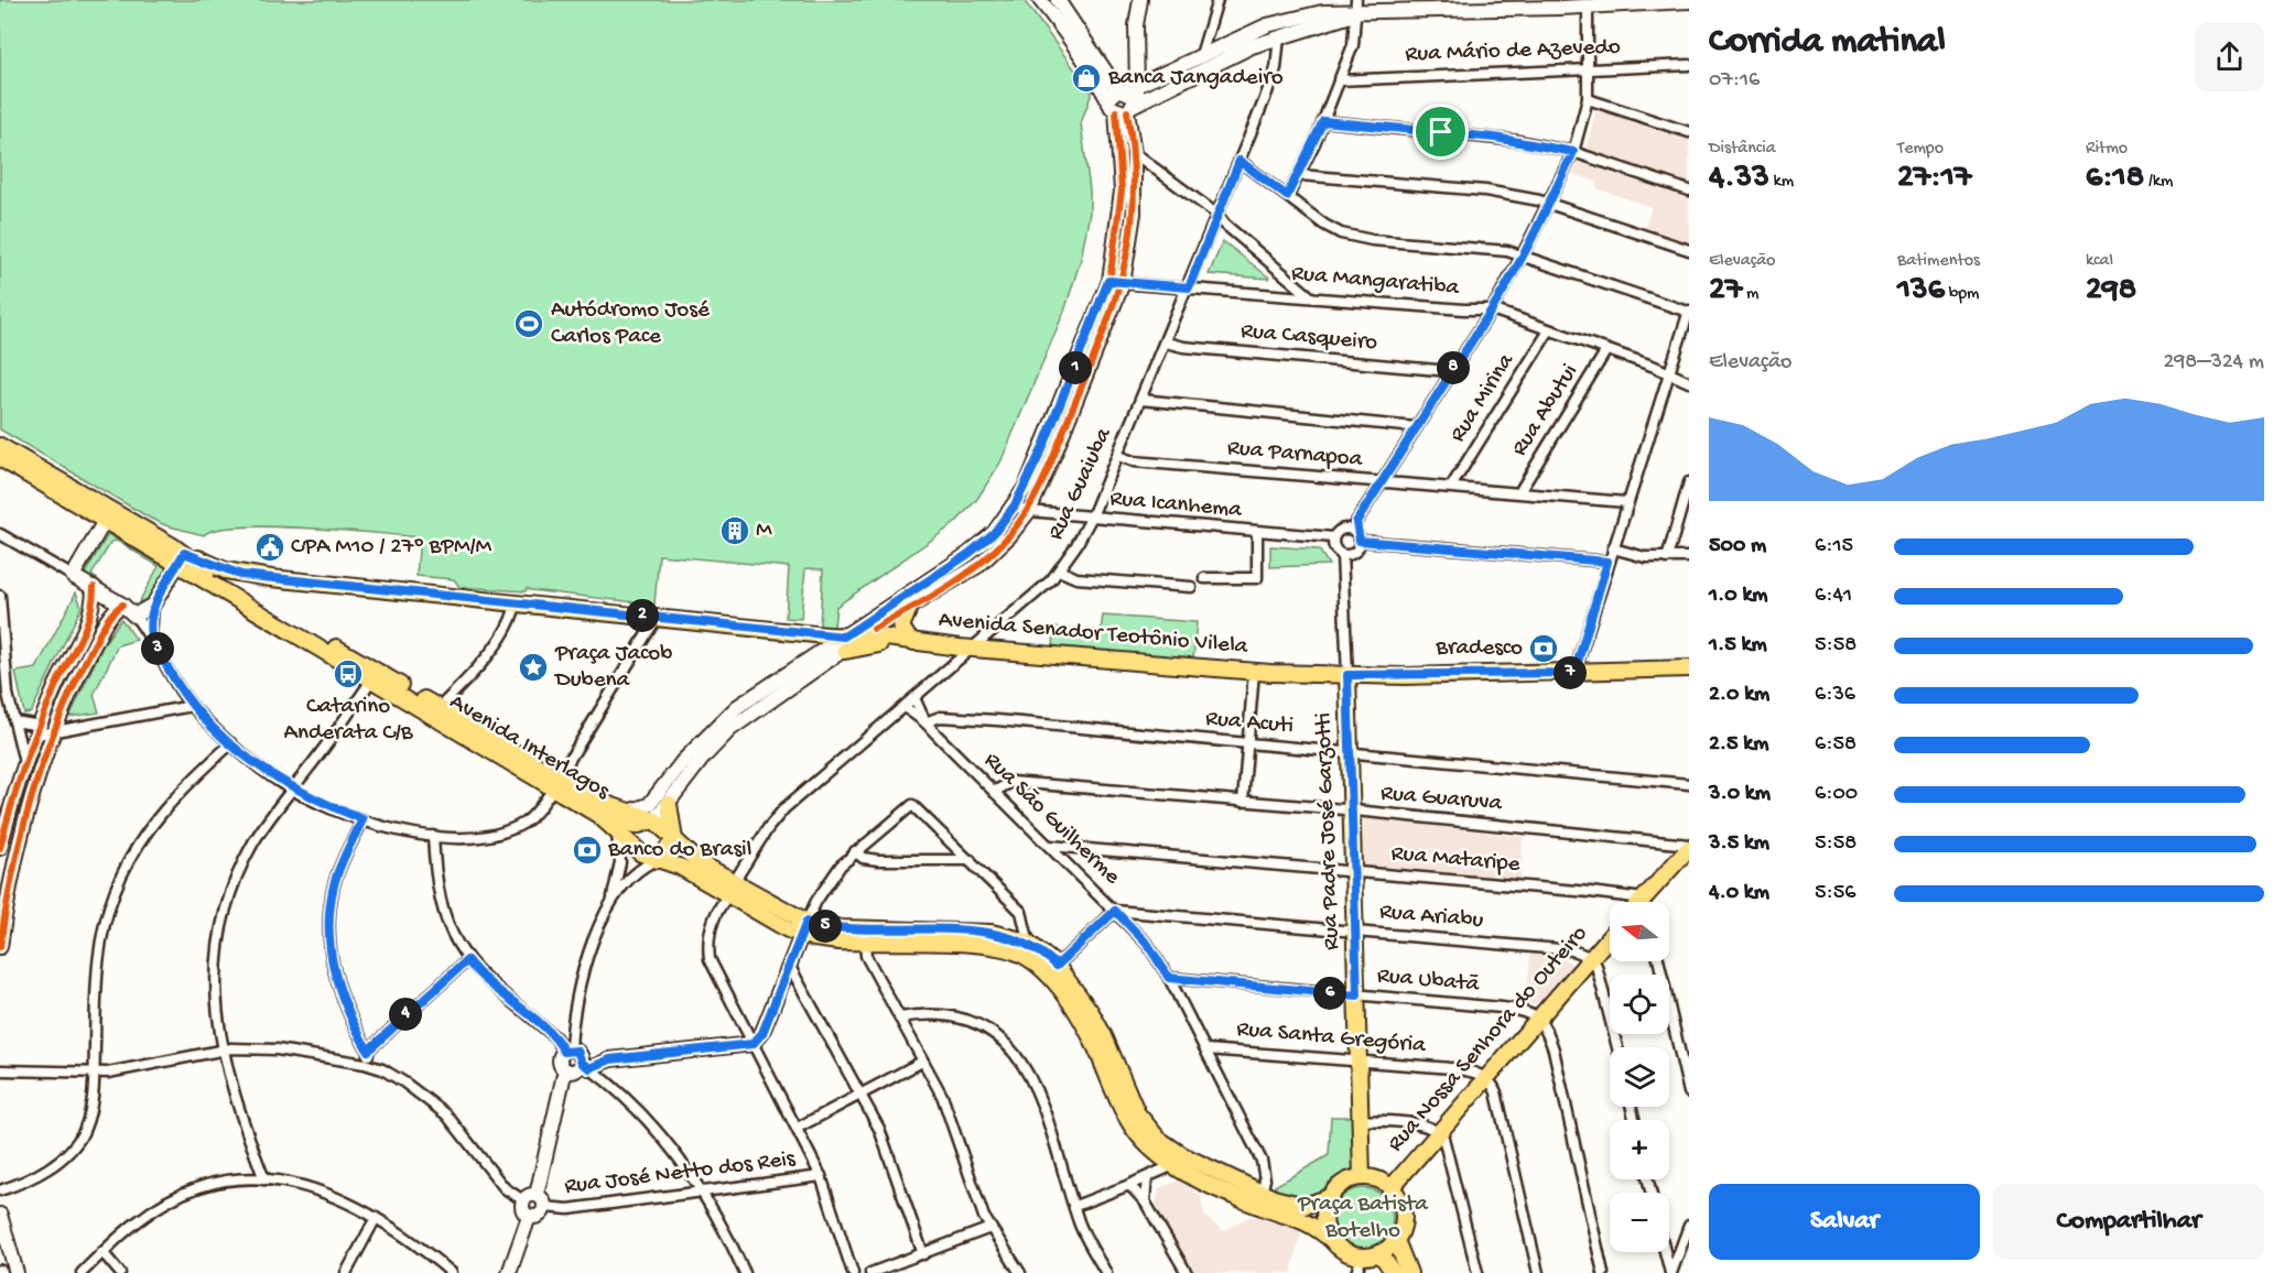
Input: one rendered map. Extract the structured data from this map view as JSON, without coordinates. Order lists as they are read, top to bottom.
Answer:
{
  "streets": {
    "main road": [
      "Avenida Senador Teotônio Vilela",
      "Avenida Interlagos",
      "Rua Padre José Garzotti",
      "Rua Nossa Senhora do Outeiro"
    ],
    "street": [
      "Rua Mário de Azevedo",
      "Rua Mangaratiba",
      "Rua Casqueiro",
      "Rua Mirina",
      "Rua Abutui",
      "Rua Parnapoa",
      "Rua Guaiuba",
      "Rua Icanhema",
      "Rua Acuti",
      "Rua Guaruva",
      "Rua São Guilherme",
      "Rua Mataripe",
      "Rua Ariabu",
      "Rua Ubatã",
      "Rua Santa Gregória",
      "Rua José Netto dos Reis"
    ]
  },
  "crossings": [
    ["Rua Mangaratiba", "Rua Mirina"],
    ["Rua Mangaratiba", "Rua Abutui"],
    ["Rua Mangaratiba", "Rua Guaiuba"],
    ["Rua Casqueiro", "Rua Guaiuba"],
    ["Rua Mirina", "Rua Parnapoa"],
    ["Rua Abutui", "Rua Parnapoa"],
    ["Rua Parnapoa", "Rua Guaiuba"],
    ["Rua Guaiuba", "Rua Icanhema"],
    ["Rua Guaiuba", "Avenida Senador Teotônio Vilela"],
    ["Rua Guaiuba", "Avenida Interlagos"],
    ["Rua Guaiuba", "Rua São Guilherme"],
    ["Rua Guaiuba", "Rua José Netto dos Reis"],
    ["Rua Icanhema", "Rua Padre José Garzotti"],
    ["Avenida Senador Teotônio Vilela", "Avenida Interlagos"],
    ["Avenida Senador Teotônio Vilela", "Rua Padre José Garzotti"],
    ["Rua Acuti", "Rua São Guilherme"],
    ["Rua Acuti", "Rua Padre José Garzotti"],
    ["Avenida Interlagos", "Rua São Guilherme"],
    ["Avenida Interlagos", "Rua Padre José Garzotti"],
    ["Avenida Interlagos", "Rua Nossa Senhora do Outeiro"],
    ["Rua Guaruva", "Rua São Guilherme"],
    ["Rua Guaruva", "Rua Padre José Garzotti"],
    ["Rua São Guilherme", "Rua Mataripe"],
    ["Rua São Guilherme", "Rua Ariabu"],
    ["Rua São Guilherme", "Rua Ubatã"],
    ["Rua São Guilherme", "Rua Santa Gregória"],
    ["Rua Padre José Garzotti", "Rua Mataripe"],
    ["Rua Padre José Garzotti", "Rua Ariabu"],
    ["Rua Padre José Garzotti", "Rua Ubatã"],
    ["Rua Padre José Garzotti", "Rua Santa Gregória"],
    ["Rua Padre José Garzotti", "Rua Nossa Senhora do Outeiro"],
    ["Rua Ariabu", "Rua Nossa Senhora do Outeiro"],
    ["Rua Ubatã", "Rua Nossa Senhora do Outeiro"],
    ["Rua Santa Gregória", "Rua Nossa Senhora do Outeiro"]
  ],
  "parks": ["Praça Batista Botelho"],
  "places": {
    "shop": ["Banca Jangadeiro"],
    "sports": ["Autódromo José Carlos Pace"],
    "building": ["M"],
    "public building": ["CPA M10 / 27º BPM/M"],
    "bank": ["Bradesco", "Banco do Brasil"],
    "place": ["Praça Jacob Dubena"],
    "bus stop": ["Catarino Anderata C/B"]
  },
  "north": "left",
  "page": {
    "heading": ["Corrida matinal", "07:16"],
    "stats": [
      ["Distância", "4.33 km"],
      ["Tempo", "27:17"],
      ["Ritmo", "6:18 /km"],
      ["Elevação", "27 m"],
      ["Batimentos", "136 bpm"],
      ["kcal", "298"]
    ],
    "chart": ["Elevação", "298–324 m"],
    "pins": [
      "1",
      "8",
      "2",
      "3",
      "7",
      "5",
      "6",
      "4"
    ],
    "list": [
      {
        "name": "500 m",
        "note": "6:15"
      },
      {
        "name": "1.0 km",
        "note": "6:41"
      },
      {
        "name": "1.5 km",
        "note": "5:58"
      },
      {
        "name": "2.0 km",
        "note": "6:36"
      },
      {
        "name": "2.5 km",
        "note": "6:58"
      },
      {
        "name": "3.0 km",
        "note": "6:00"
      },
      {
        "name": "3.5 km",
        "note": "5:58"
      },
      {
        "name": "4.0 km",
        "note": "5:56"
      }
    ],
    "map_buttons": ["+", "−"],
    "buttons": ["Salvar", "Compartilhar"]
  }
}
